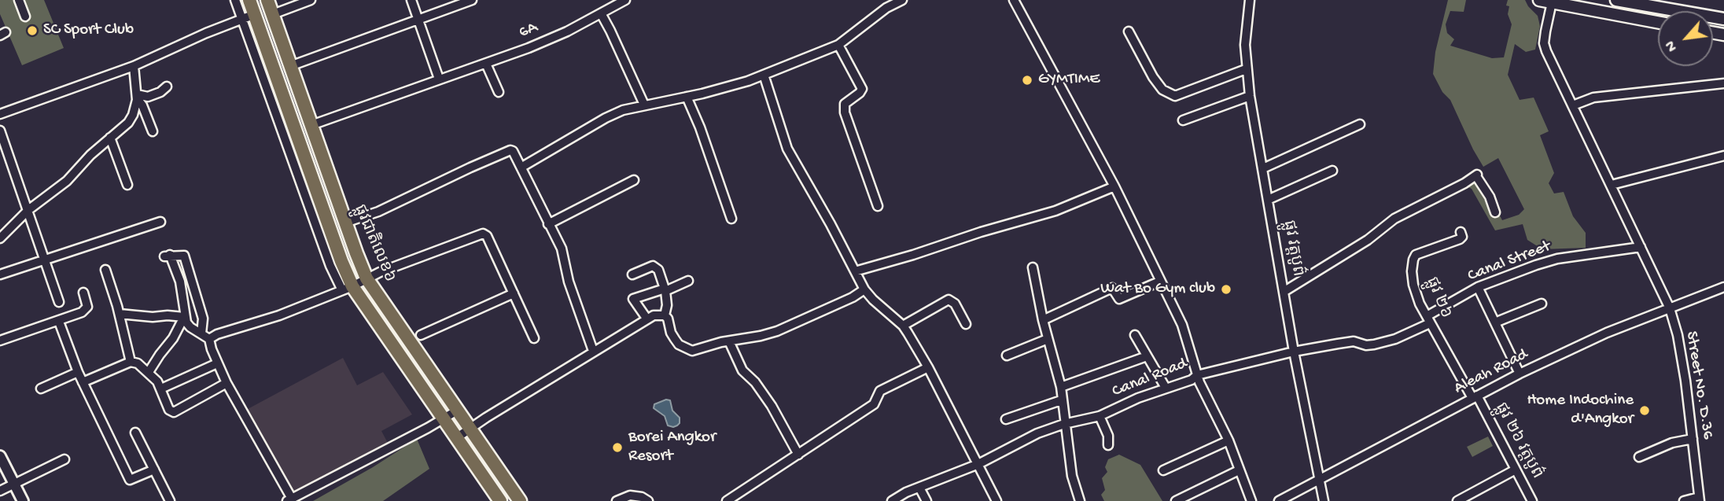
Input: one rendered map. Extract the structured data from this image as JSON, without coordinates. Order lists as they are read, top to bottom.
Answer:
{
  "streets": {
    "main road": ["ផ្លូវជាតិលេខ៦"],
    "street": [
      "6A",
      "ផ្លូវ វត្តបូព៌",
      "Canal Street",
      "ផ្លូវ ២៦",
      "Aleah Road",
      "Canal Road",
      "Street No. D.36",
      "ផ្លូវ ២៦ វត្តបូព៌"
    ]
  },
  "crossings": [
    ["6A", "ផ្លូវជាតិលេខ៦"],
    ["ផ្លូវ វត្តបូព៌", "Aleah Road"],
    ["ផ្លូវ វត្តបូព៌", "Canal Road"],
    ["Canal Street", "ផ្លូវ ២៦"],
    ["Canal Street", "Canal Road"],
    ["Canal Street", "Street No. D.36"],
    ["ផ្លូវ ២៦", "Aleah Road"],
    ["ផ្លូវ ២៦", "Canal Road"],
    ["ផ្លូវ ២៦", "ផ្លូវ ២៦ វត្តបូព៌"],
    ["Aleah Road", "Street No. D.36"],
    ["Aleah Road", "ផ្លូវ ២៦ វត្តបូព៌"]
  ],
  "places": [
    "SC Sport Club",
    "GYMTIME",
    "Wat Bo Gym club",
    "Home Indochine d'Angkor",
    "Borei Angkor Resort"
  ],
  "north": "bottom left"
}
